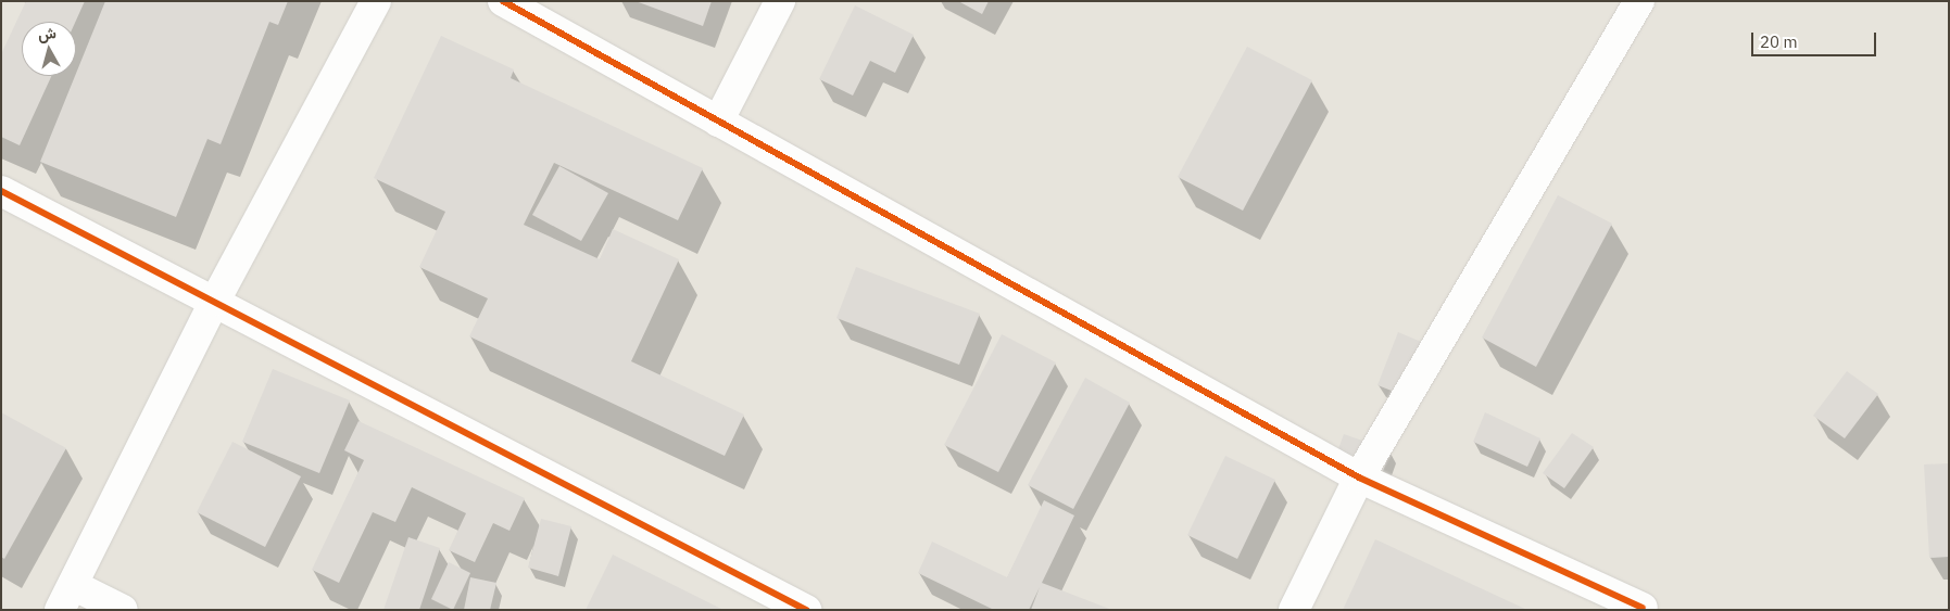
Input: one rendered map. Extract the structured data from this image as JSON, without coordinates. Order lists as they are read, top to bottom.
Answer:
{
  "scale_bar": "20 m",
  "north": "top"
}
